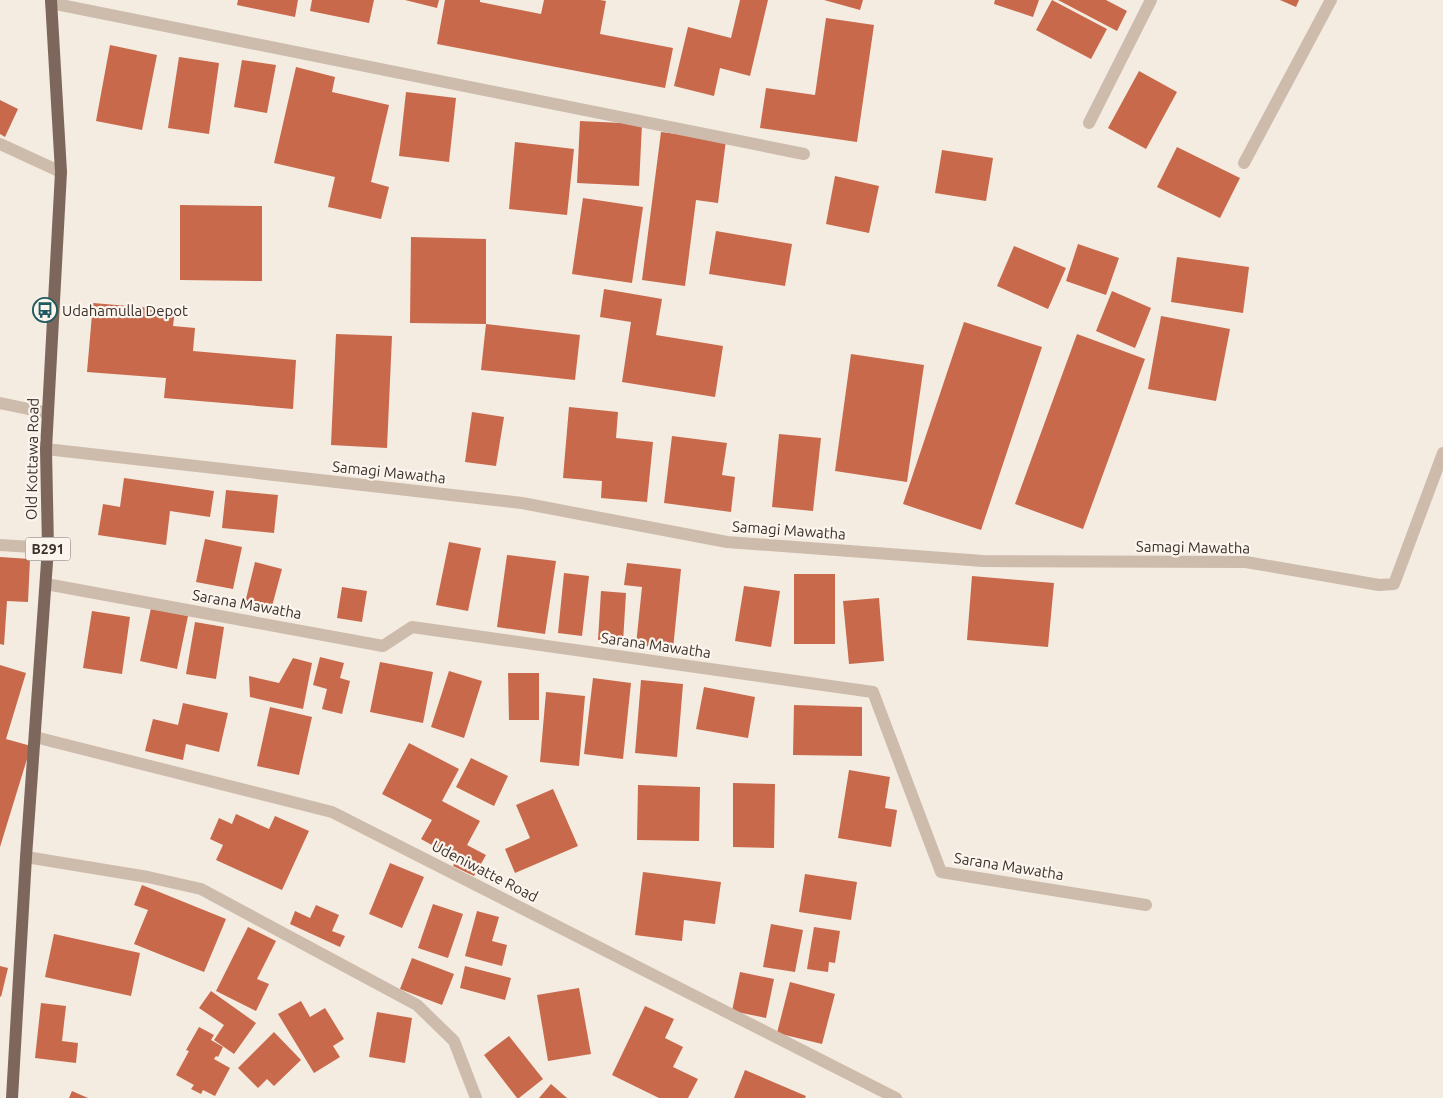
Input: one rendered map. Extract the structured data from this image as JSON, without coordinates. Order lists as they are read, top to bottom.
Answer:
{
  "streets": {
    "main road": ["Old Kottawa Road", "B291"],
    "street": ["Samagi Mawatha", "Sarana Mawatha", "Udeniwatte Road"]
  },
  "crossings": [
    ["Old Kottawa Road", "Samagi Mawatha"],
    ["Old Kottawa Road", "Sarana Mawatha"],
    ["Old Kottawa Road", "Udeniwatte Road"]
  ],
  "places": {
    "bus stop": ["Udahamulla Depot"]
  }
}
